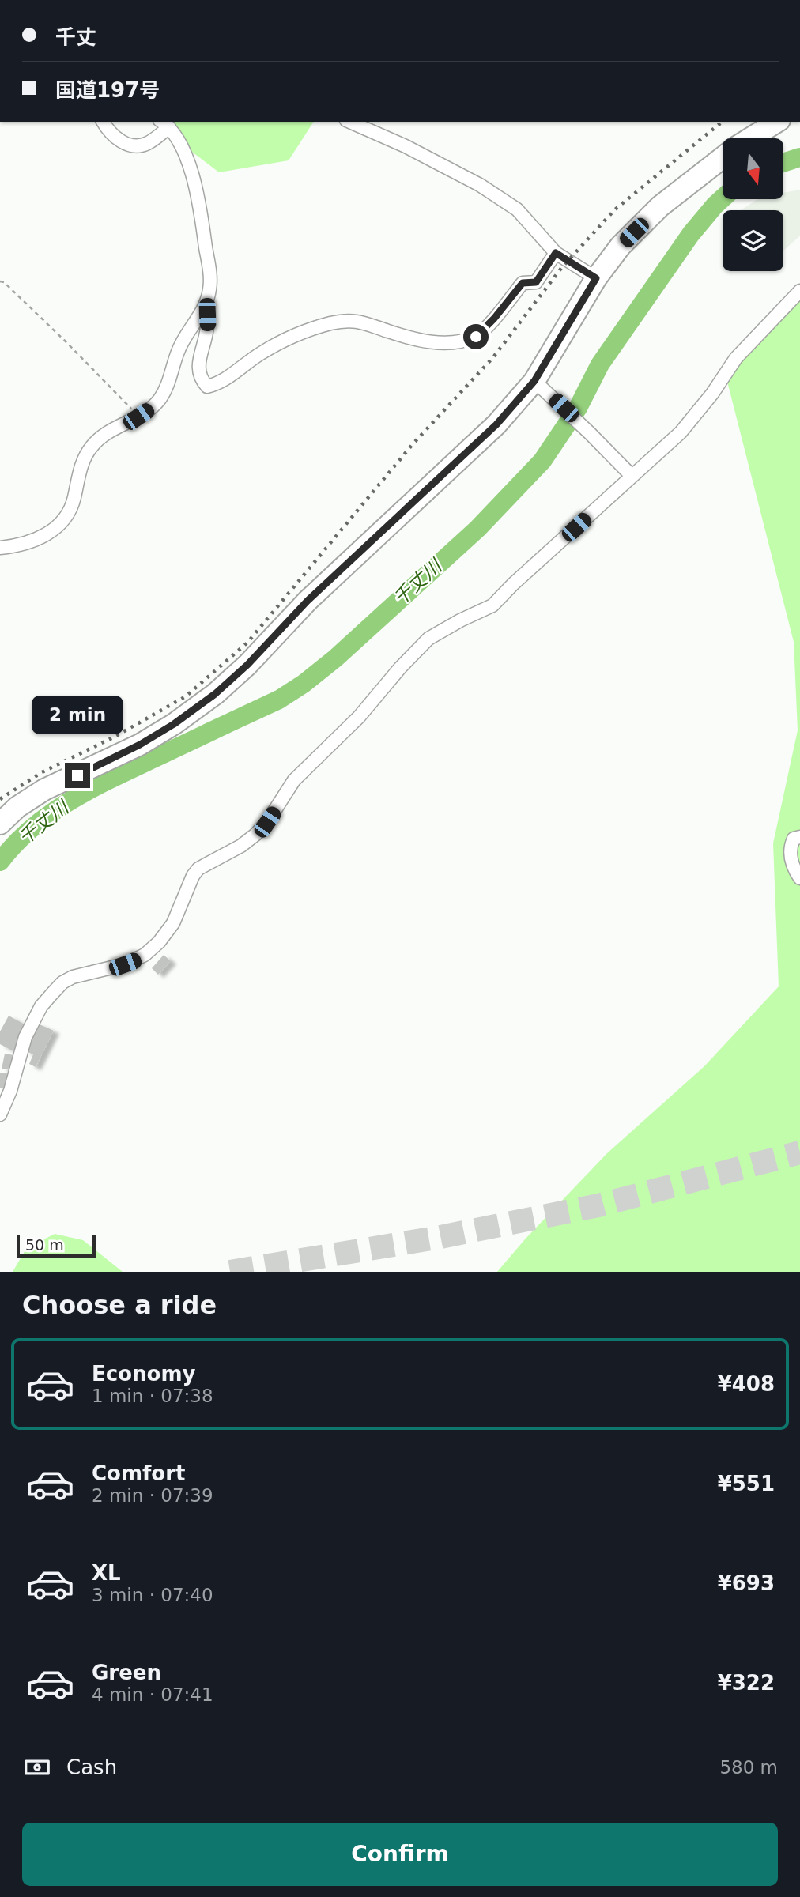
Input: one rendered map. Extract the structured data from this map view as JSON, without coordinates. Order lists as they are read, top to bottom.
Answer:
{
  "water": ["千丈川"],
  "scale_bar": "50 m",
  "north": "bottom",
  "page": {
    "banner": ["千丈", "国道197号"],
    "bubble": "2 min",
    "scale": "50 m",
    "heading": "Choose a ride",
    "list": [
      {
        "name": "Economy",
        "note": "1 min · 07:38",
        "value": "¥408"
      },
      {
        "name": "Comfort",
        "note": "2 min · 07:39",
        "value": "¥551"
      },
      {
        "name": "XL",
        "note": "3 min · 07:40",
        "value": "¥693"
      },
      {
        "name": "Green",
        "note": "4 min · 07:41",
        "value": "¥322"
      }
    ],
    "pay": ["Cash", "580 m"],
    "buttons": "Confirm"
  }
}
